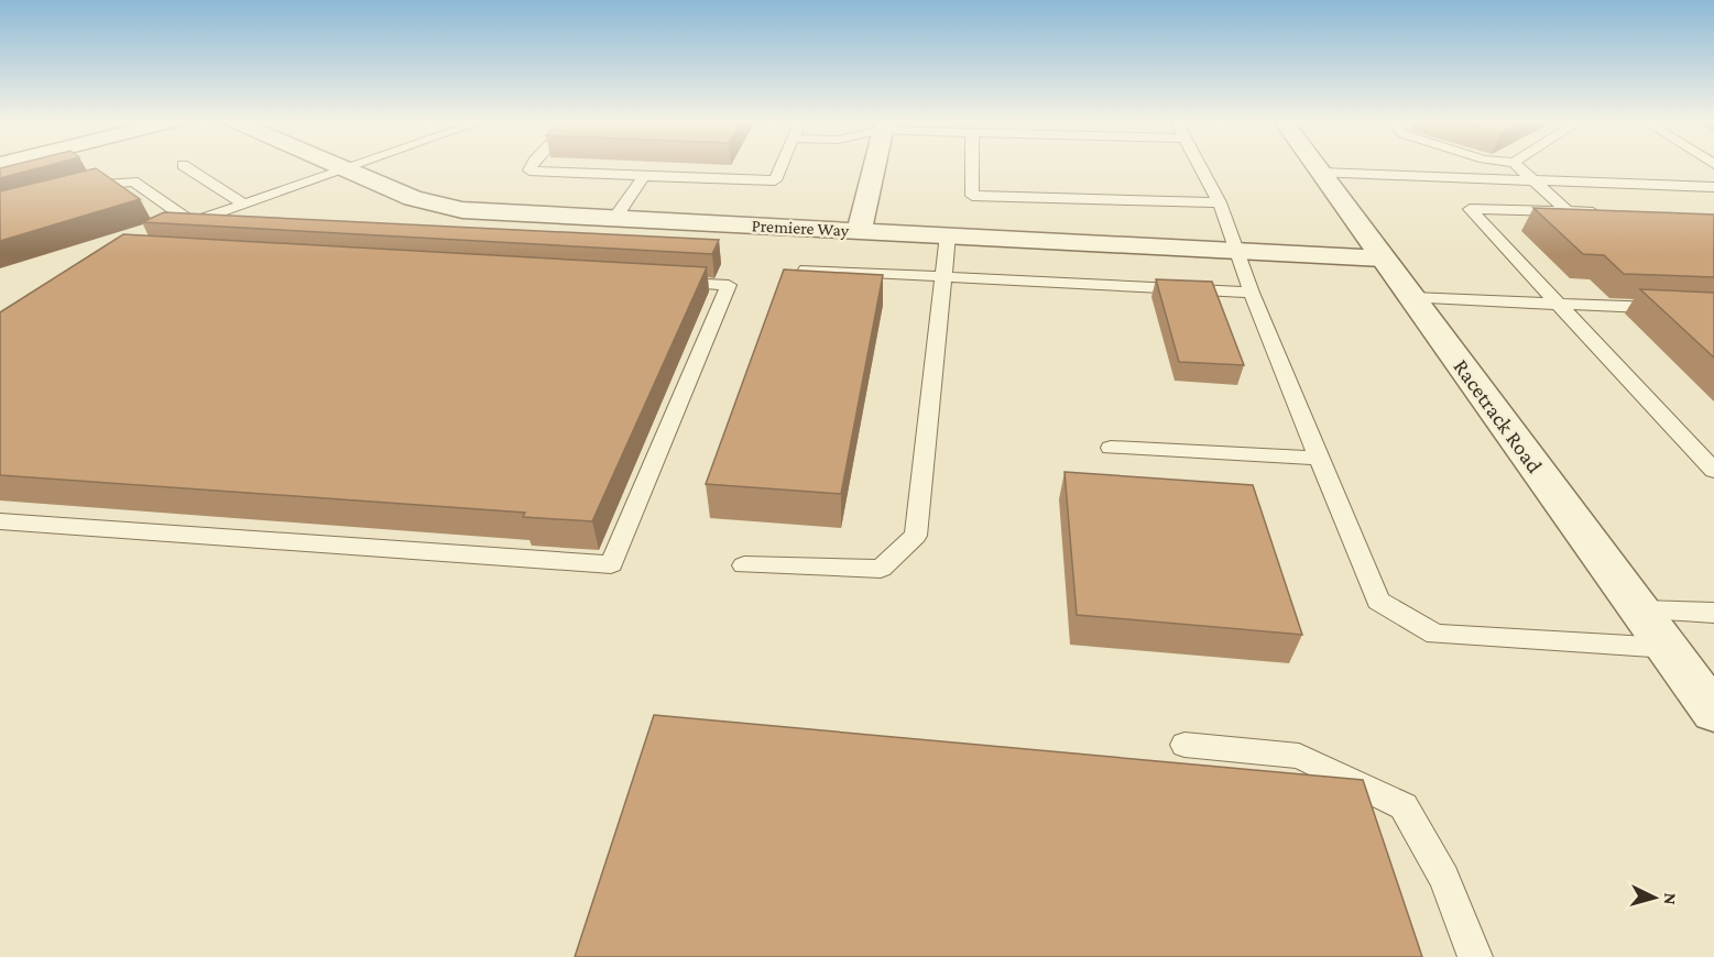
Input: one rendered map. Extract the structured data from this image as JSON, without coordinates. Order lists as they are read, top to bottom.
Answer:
{
  "streets": {
    "street": ["Premiere Way", "Racetrack Road"]
  },
  "crossings": [
    ["Premiere Way", "Racetrack Road"]
  ],
  "north": "right"
}
